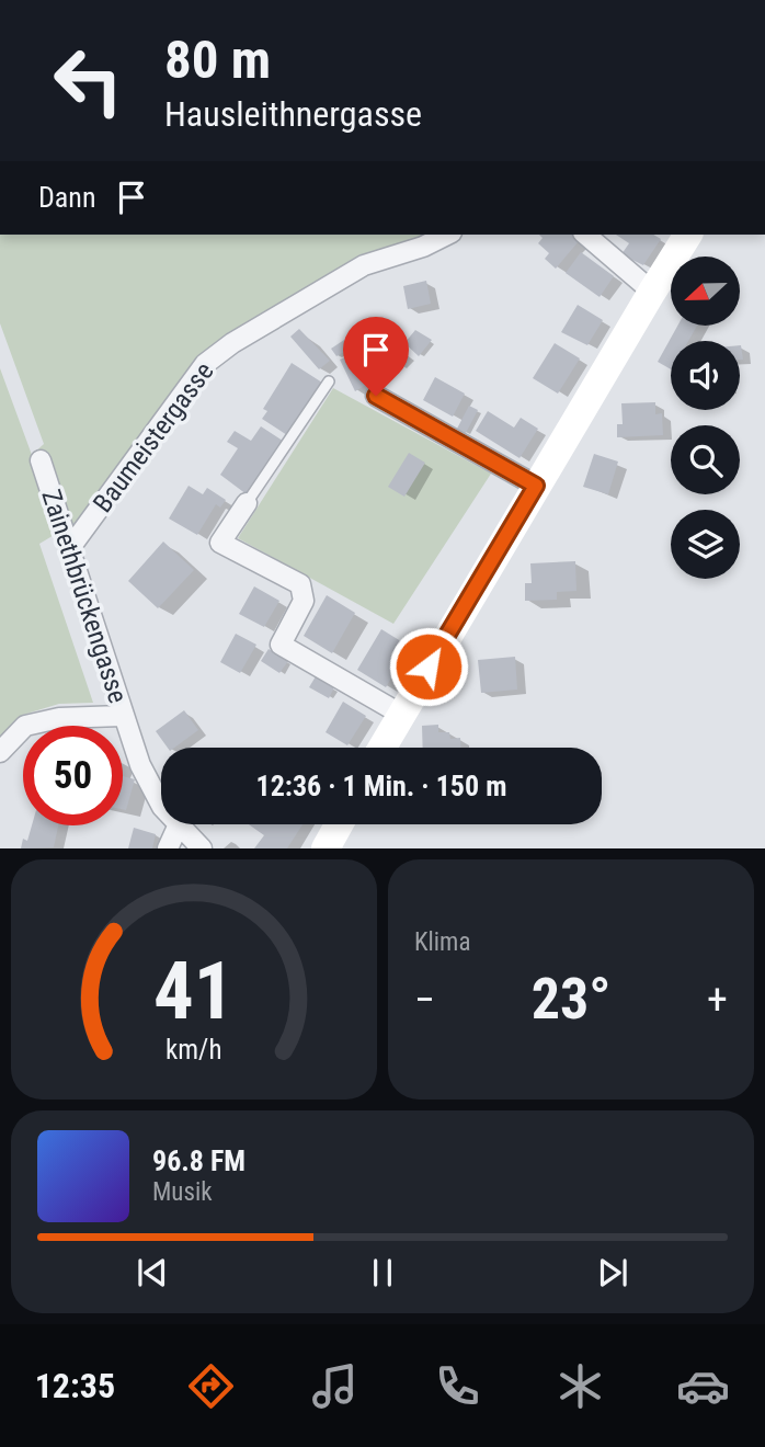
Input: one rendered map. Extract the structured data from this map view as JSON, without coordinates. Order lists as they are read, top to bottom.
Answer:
{
  "streets": {
    "street": ["Baumeistergasse", "Zainethbrückengasse"]
  },
  "crossings": [
    ["Baumeistergasse", "Zainethbrückengasse"]
  ],
  "north": "left",
  "page": {
    "turn": ["80 m", "Hausleithnergasse"],
    "then": "Dann",
    "limit": "50",
    "trip": "12:36 · 1 Min. · 150 m",
    "tile": "Klima",
    "heat": ["−", "23°", "+"],
    "song": ["96.8 FM", "Musik"],
    "tabs": "12:35",
    "gauge": ["41", "km/h"]
  }
}
